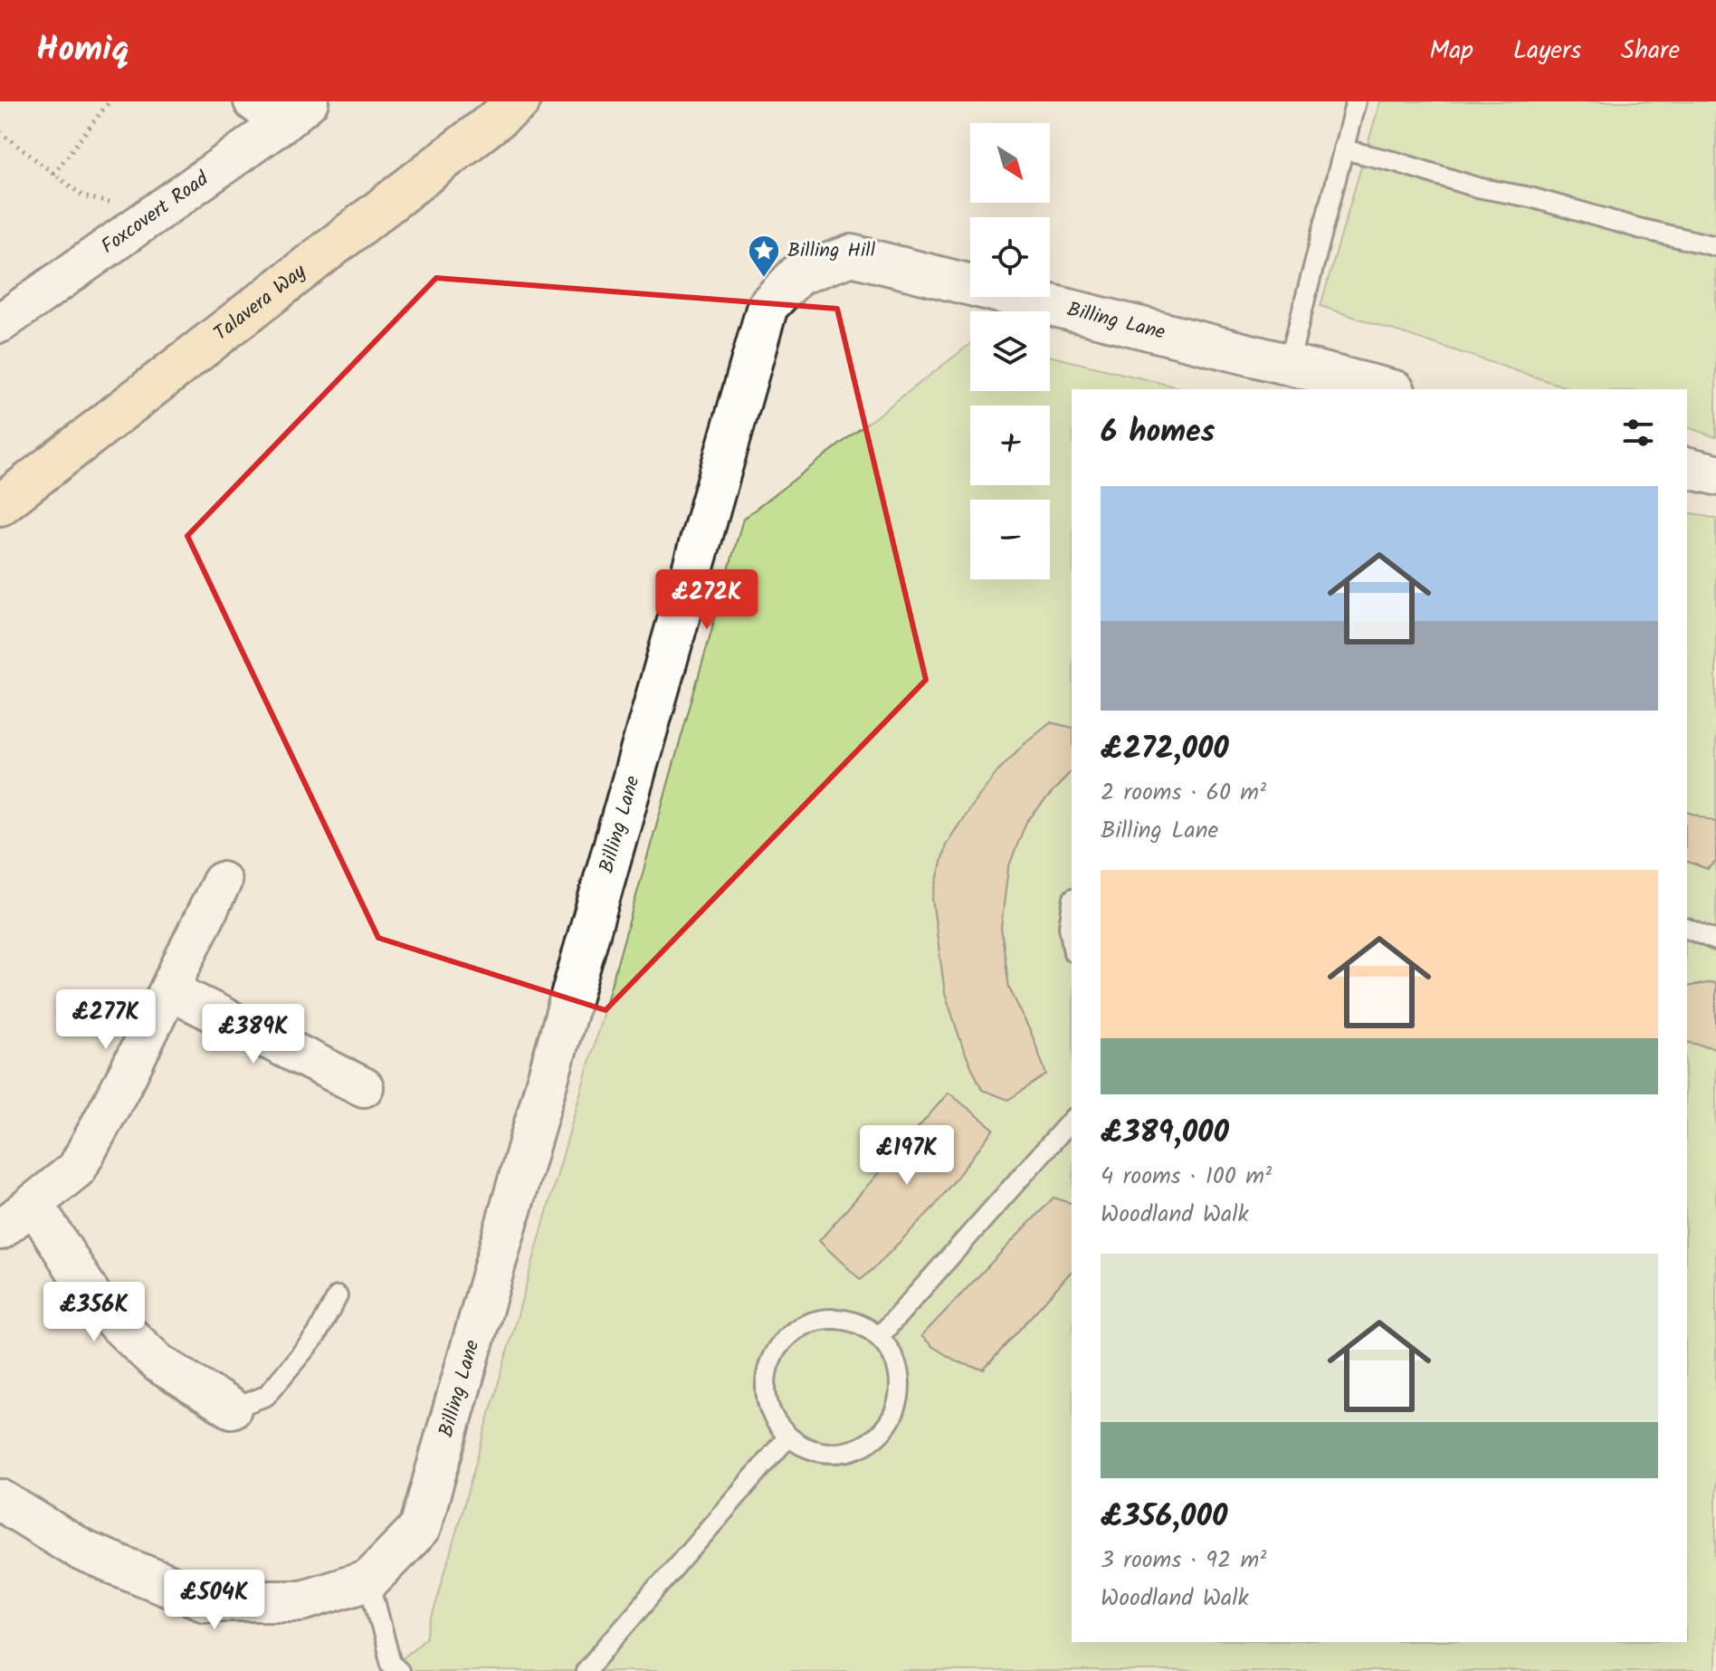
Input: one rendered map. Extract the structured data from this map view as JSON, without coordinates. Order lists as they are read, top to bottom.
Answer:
{
  "streets": {
    "main road": ["Talavera Way"],
    "street": ["Foxcovert Road", "Billing Lane"]
  },
  "places": {
    "place": ["Billing Hill"]
  },
  "north": "bottom right",
  "page": {
    "header": "Homiq",
    "nav": ["Map", "Layers", "Share"],
    "map_buttons": ["+", "−"],
    "heading": "6 homes",
    "list": [
      {
        "name": "£272,000",
        "note": "2 rooms · 60 m² · Billing Lane"
      },
      {
        "name": "£389,000",
        "note": "4 rooms · 100 m² · Woodland Walk"
      },
      {
        "name": "£356,000",
        "note": "3 rooms · 92 m² · Woodland Walk"
      }
    ],
    "price": [
      "£272K",
      "£277K",
      "£389K",
      "£197K",
      "£356K",
      "£504K"
    ]
  }
}
